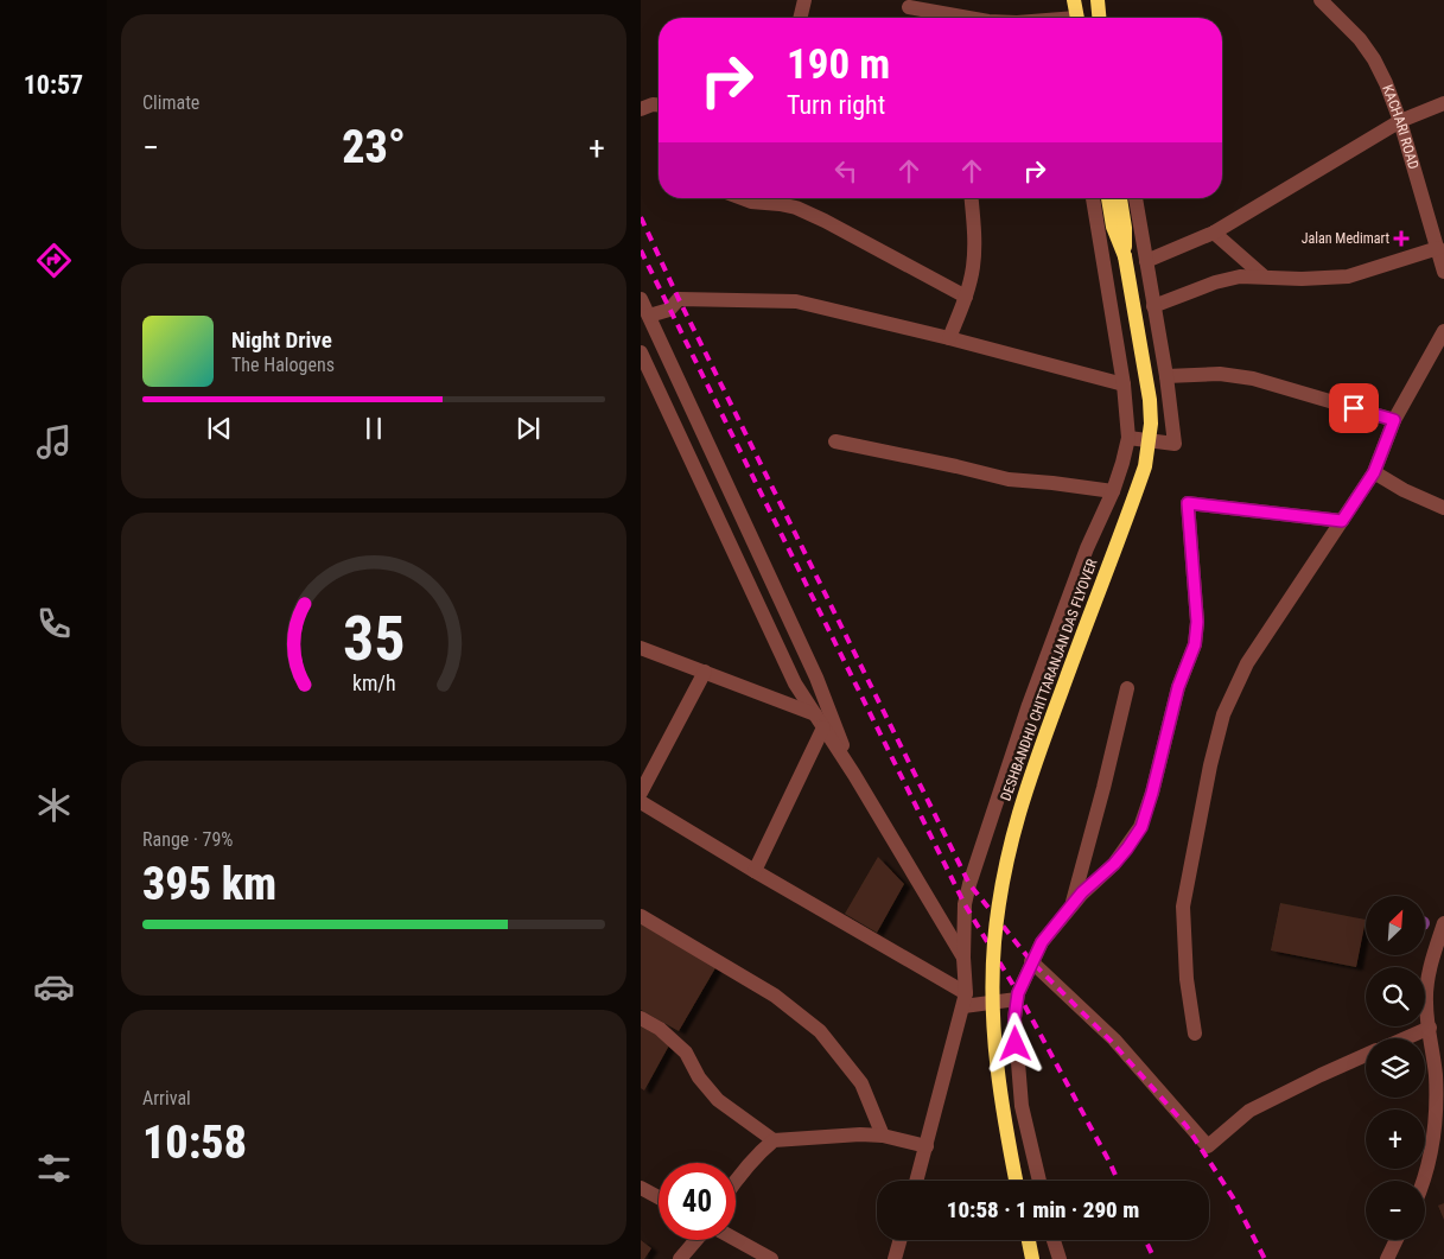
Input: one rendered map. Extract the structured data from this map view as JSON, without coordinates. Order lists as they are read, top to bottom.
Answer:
{
  "streets": {
    "main road": ["DESHBANDHU CHITTARANJAN DAS FLYOVER"],
    "street": ["KACHARI ROAD"]
  },
  "places": {
    "health": ["Jalan Medimart"]
  },
  "north": "top right",
  "page": {
    "tabs": "10:57",
    "tile": [
      "Climate",
      ["Range · 79%", "395 km"],
      ["Arrival", "10:58"]
    ],
    "turn": ["190 m", "Turn right"],
    "heat": ["−", "23°", "+"],
    "song": ["Night Drive", "The Halogens"],
    "map_buttons": ["+", "−"],
    "limit": "40",
    "trip": "10:58 · 1 min · 290 m",
    "gauge": ["35", "km/h"]
  }
}
